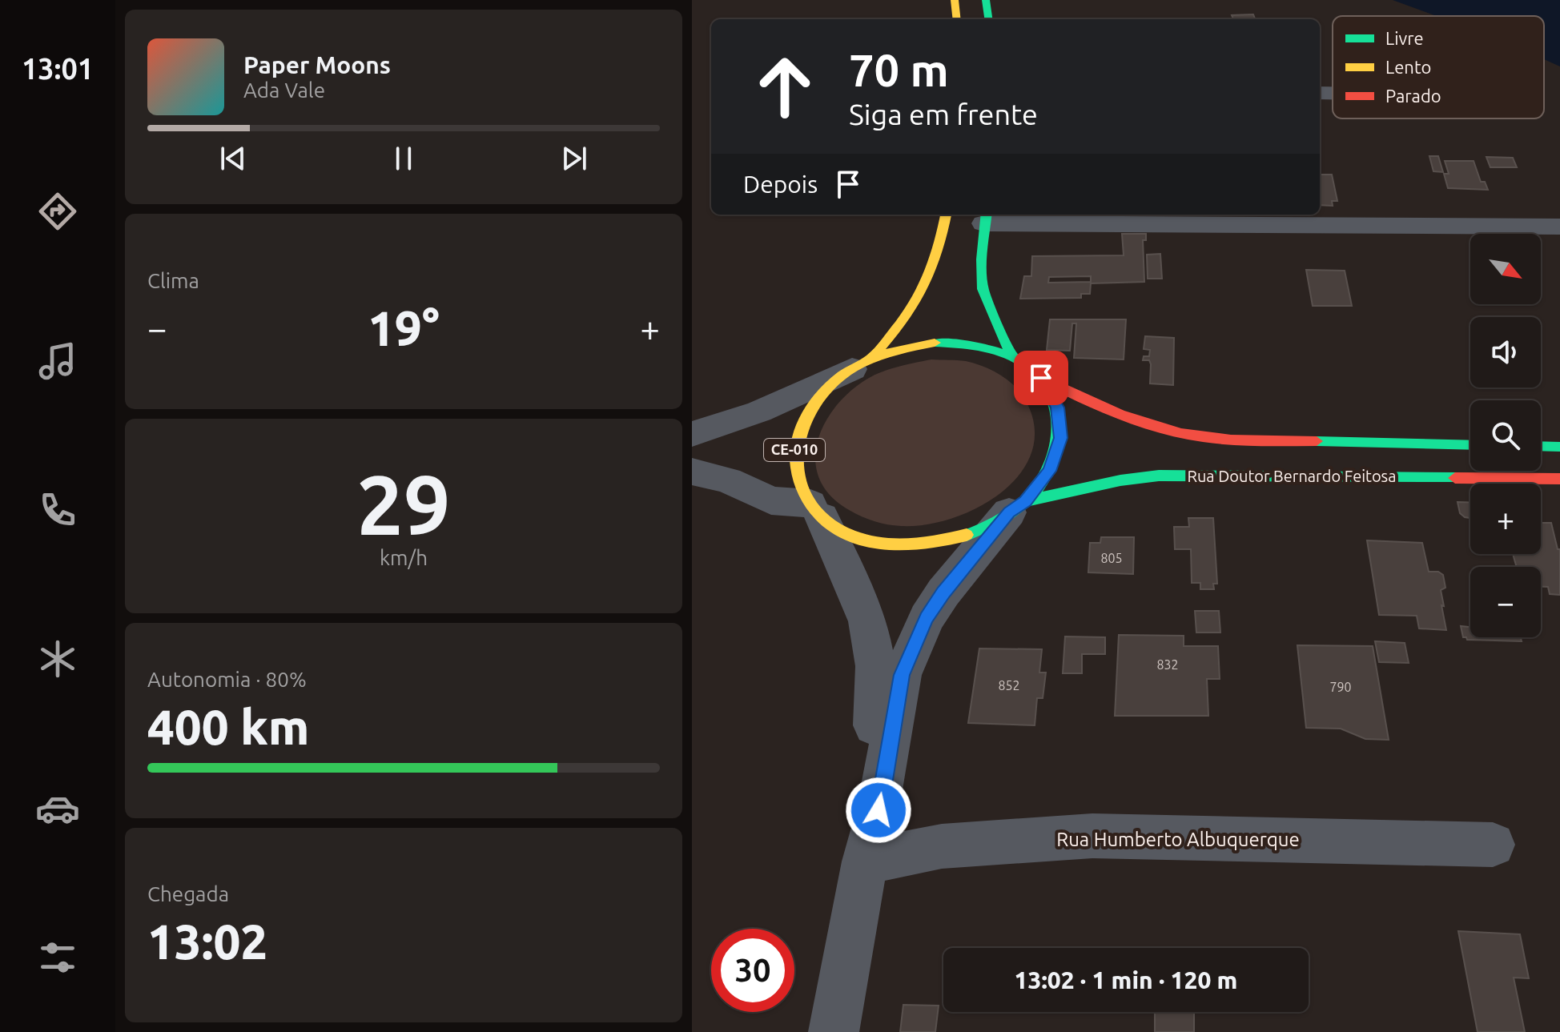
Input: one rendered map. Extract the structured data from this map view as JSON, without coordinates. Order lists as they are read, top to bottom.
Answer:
{
  "streets": {
    "main road": ["CE-010", "Rua Doutor Bernardo Feitosa"],
    "street": ["Rua Humberto Albuquerque"]
  },
  "crossings": [
    ["CE-010", "Rua Doutor Bernardo Feitosa"]
  ],
  "house_numbers": [
    "805",
    "832",
    "852",
    "790"
  ],
  "legend": ["Livre", "Lento", "Parado"],
  "north": "bottom right",
  "page": {
    "tabs": "13:01",
    "turn": ["70 m", "Siga em frente"],
    "song": ["Paper Moons", "Ada Vale"],
    "then": "Depois",
    "tile": [
      "Clima",
      ["29", "km/h"],
      ["Autonomia · 80%", "400 km"],
      ["Chegada", "13:02"]
    ],
    "map_buttons": ["+", "−"],
    "heat": ["−", "19°", "+"],
    "limit": "30",
    "trip": "13:02 · 1 min · 120 m"
  }
}
